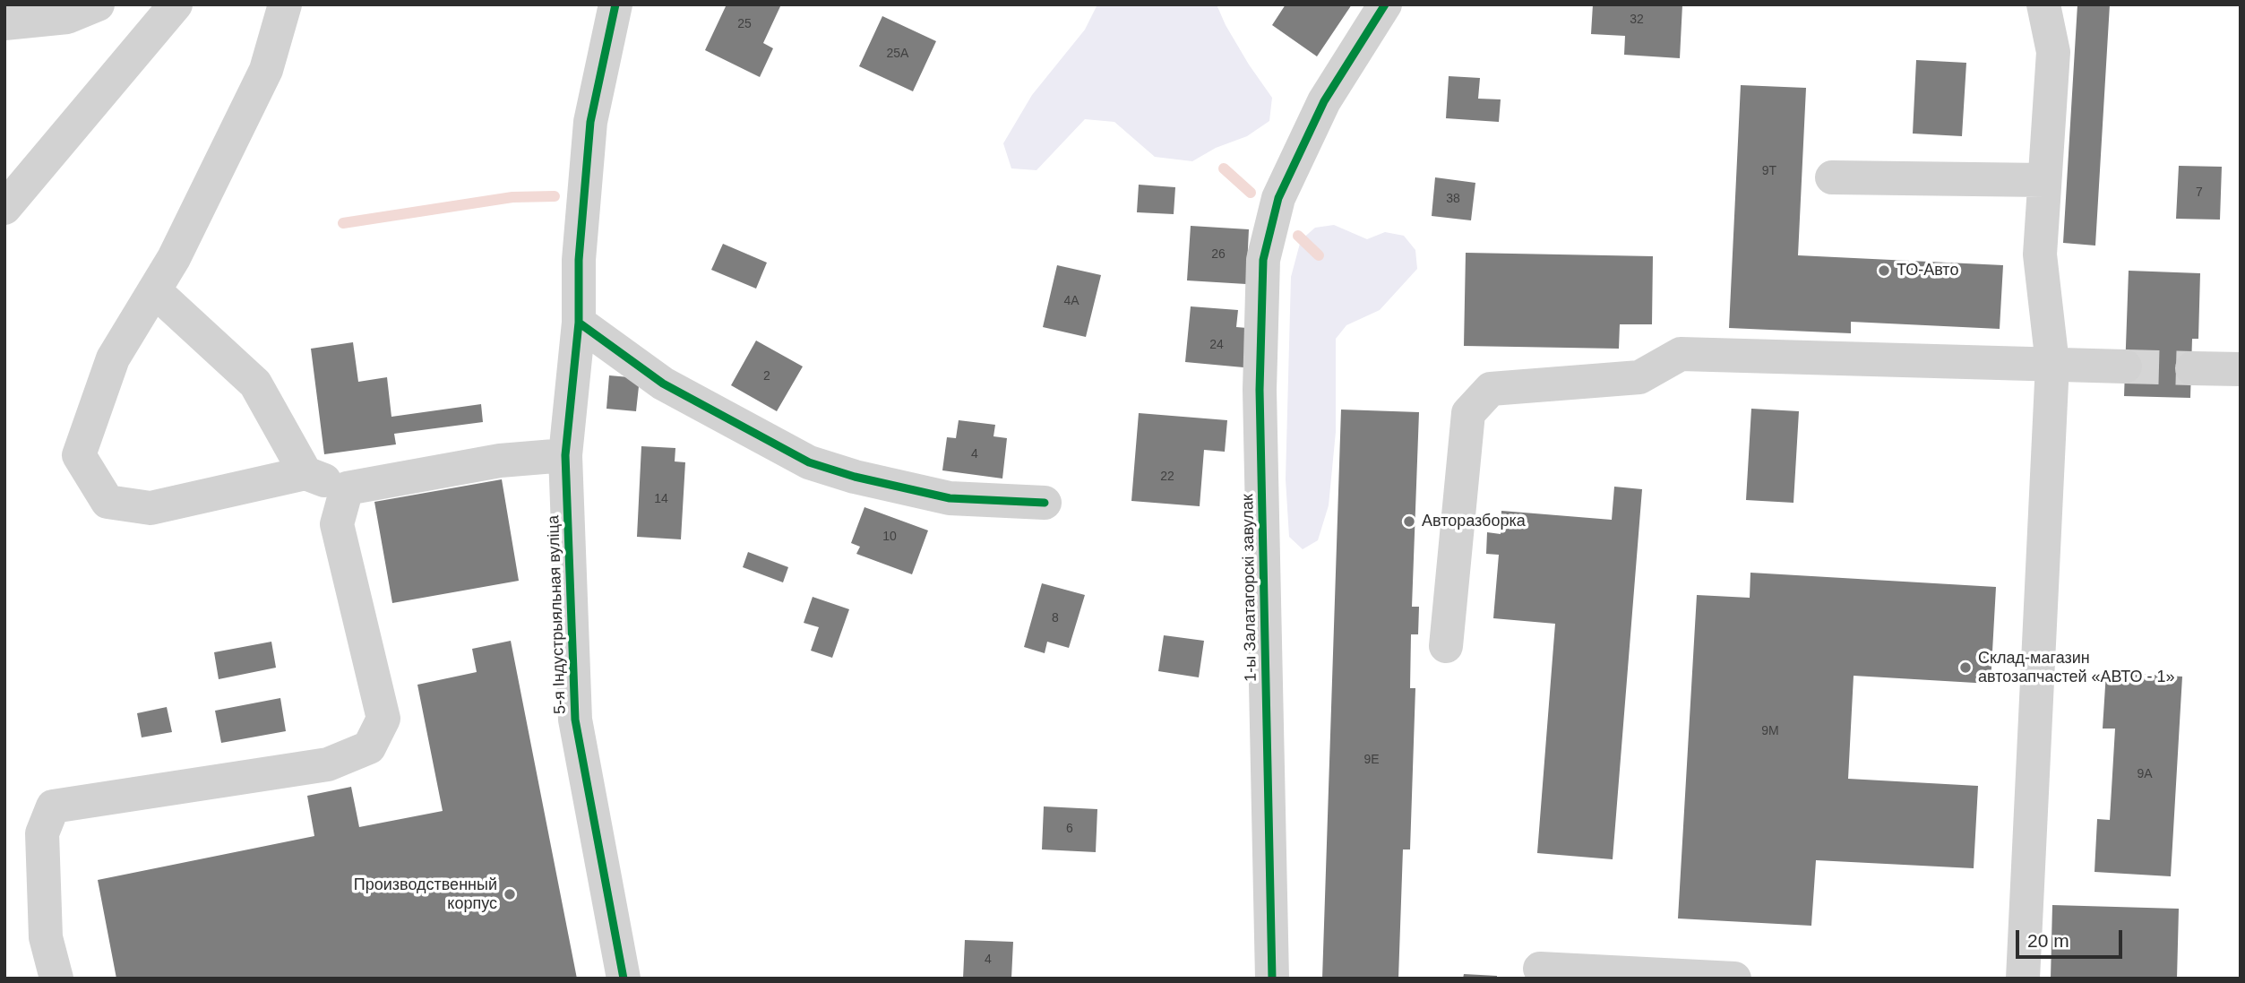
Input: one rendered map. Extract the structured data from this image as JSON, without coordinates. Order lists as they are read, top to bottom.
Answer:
{
  "streets": {
    "street": ["1-ы Залатагорскі завулак", "5-я Індустрыяльная вуліца"]
  },
  "places": [
    "ТО-Авто",
    "Авторазборка",
    "Склад-магазин автозапчастей «АВТО - 1»",
    "Производственный корпус"
  ],
  "house_numbers": [
    "32",
    "25",
    "25А",
    "9Т",
    "7",
    "38",
    "26",
    "4А",
    "24",
    "2",
    "4",
    "22",
    "14",
    "10",
    "8",
    "9М",
    "9Е",
    "9А",
    "6",
    "4"
  ],
  "scale_bar": "20 m"
}
